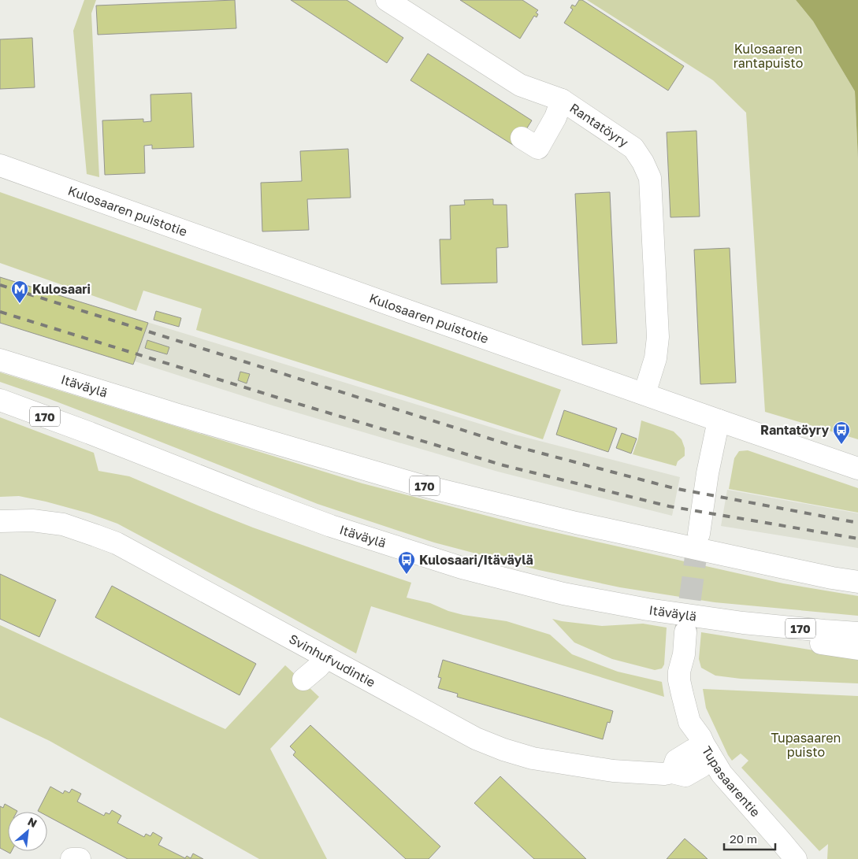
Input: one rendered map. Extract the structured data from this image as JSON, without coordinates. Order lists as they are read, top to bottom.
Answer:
{
  "streets": {
    "main road": [
      "Rantatöyry",
      "Kulosaaren puistotie",
      "Itäväylä",
      "170",
      "Svinhufvudintie",
      "Tupasaarentie"
    ]
  },
  "crossings": [
    ["Rantatöyry", "Kulosaaren puistotie"],
    ["Svinhufvudintie", "Tupasaarentie"]
  ],
  "parks": ["Kulosaaren rantapuisto", "Tupasaaren puisto"],
  "places": {
    "metro station": ["Kulosaari"],
    "bus stop": ["Rantatöyry", "Kulosaari/Itäväylä"]
  },
  "scale_bar": "20 m",
  "north": "top right"
}
